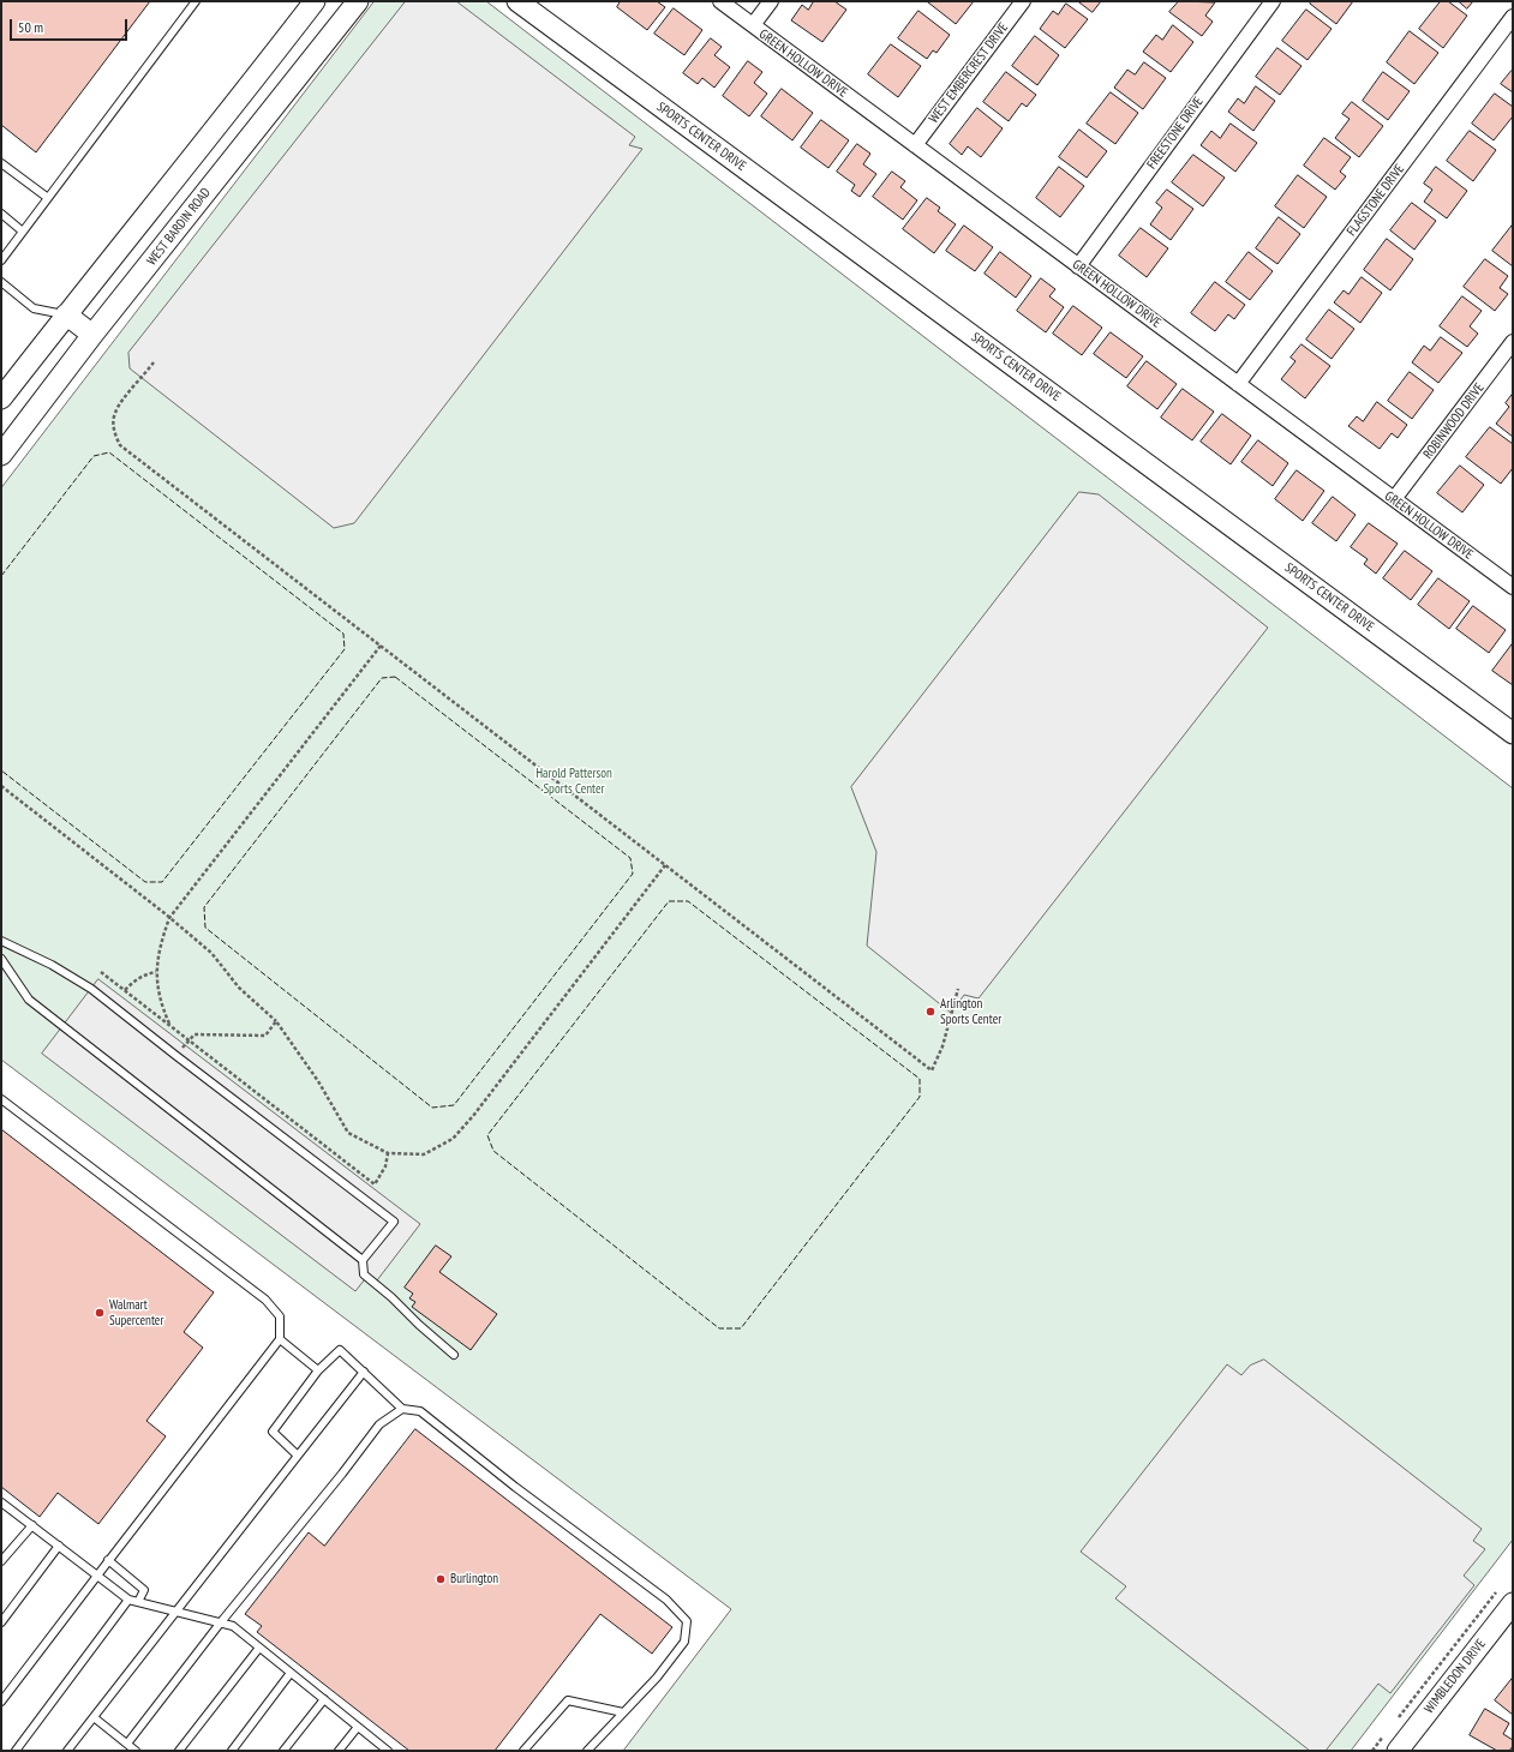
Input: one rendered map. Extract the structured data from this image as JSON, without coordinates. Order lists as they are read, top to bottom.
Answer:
{
  "streets": {
    "street": [
      "GREEN HOLLOW DRIVE",
      "WEST EMBERCREST DRIVE",
      "FREESTONE DRIVE",
      "SPORTS CENTER DRIVE",
      "FLAGSTONE DRIVE",
      "WEST BARDIN ROAD",
      "ROBINWOOD DRIVE",
      "WIMBLEDON DRIVE"
    ]
  },
  "crossings": [
    ["GREEN HOLLOW DRIVE", "WEST EMBERCREST DRIVE"],
    ["GREEN HOLLOW DRIVE", "FREESTONE DRIVE"],
    ["GREEN HOLLOW DRIVE", "FLAGSTONE DRIVE"],
    ["GREEN HOLLOW DRIVE", "ROBINWOOD DRIVE"]
  ],
  "parks": ["Harold Patterson Sports Center"],
  "places": ["Arlington Sports Center", "Walmart Supercenter", "Burlington"],
  "scale_bar": "50 m"
}
